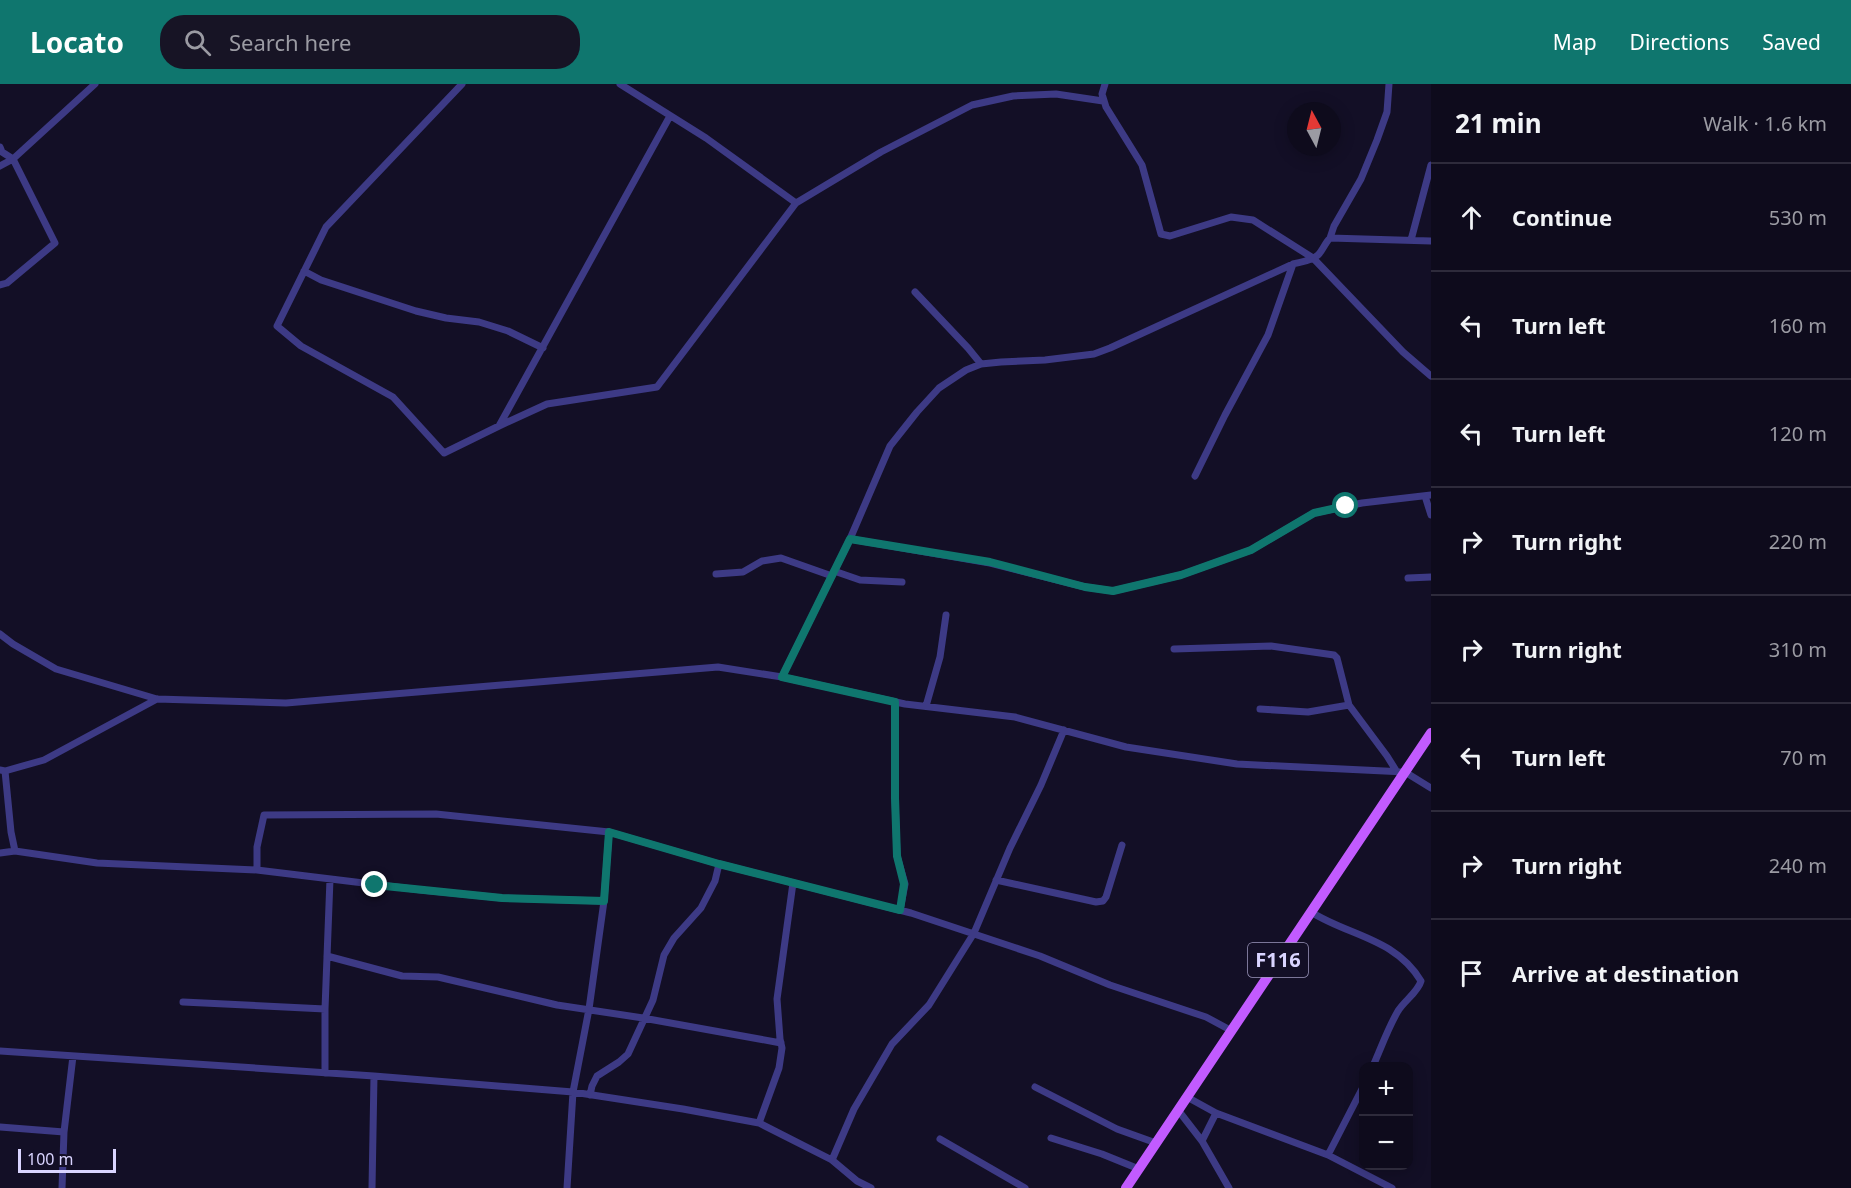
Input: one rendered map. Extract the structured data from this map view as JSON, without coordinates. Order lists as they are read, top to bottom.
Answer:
{
  "streets": {
    "main road": ["F116"]
  },
  "scale_bar": "100 m",
  "north": "top",
  "page": {
    "header": "Locato",
    "search": "Search here",
    "nav": ["Map", "Directions", "Saved"],
    "heading": ["21 min", "Walk · 1.6 km"],
    "list": [
      ["Continue", "530 m"],
      ["Turn left", "160 m"],
      ["Turn left", "120 m"],
      ["Turn right", "220 m"],
      ["Turn right", "310 m"],
      ["Turn left", "70 m"],
      ["Turn right", "240 m"],
      "Arrive at destination"
    ],
    "map_buttons": ["+", "−"],
    "scale": "100 m"
  }
}
